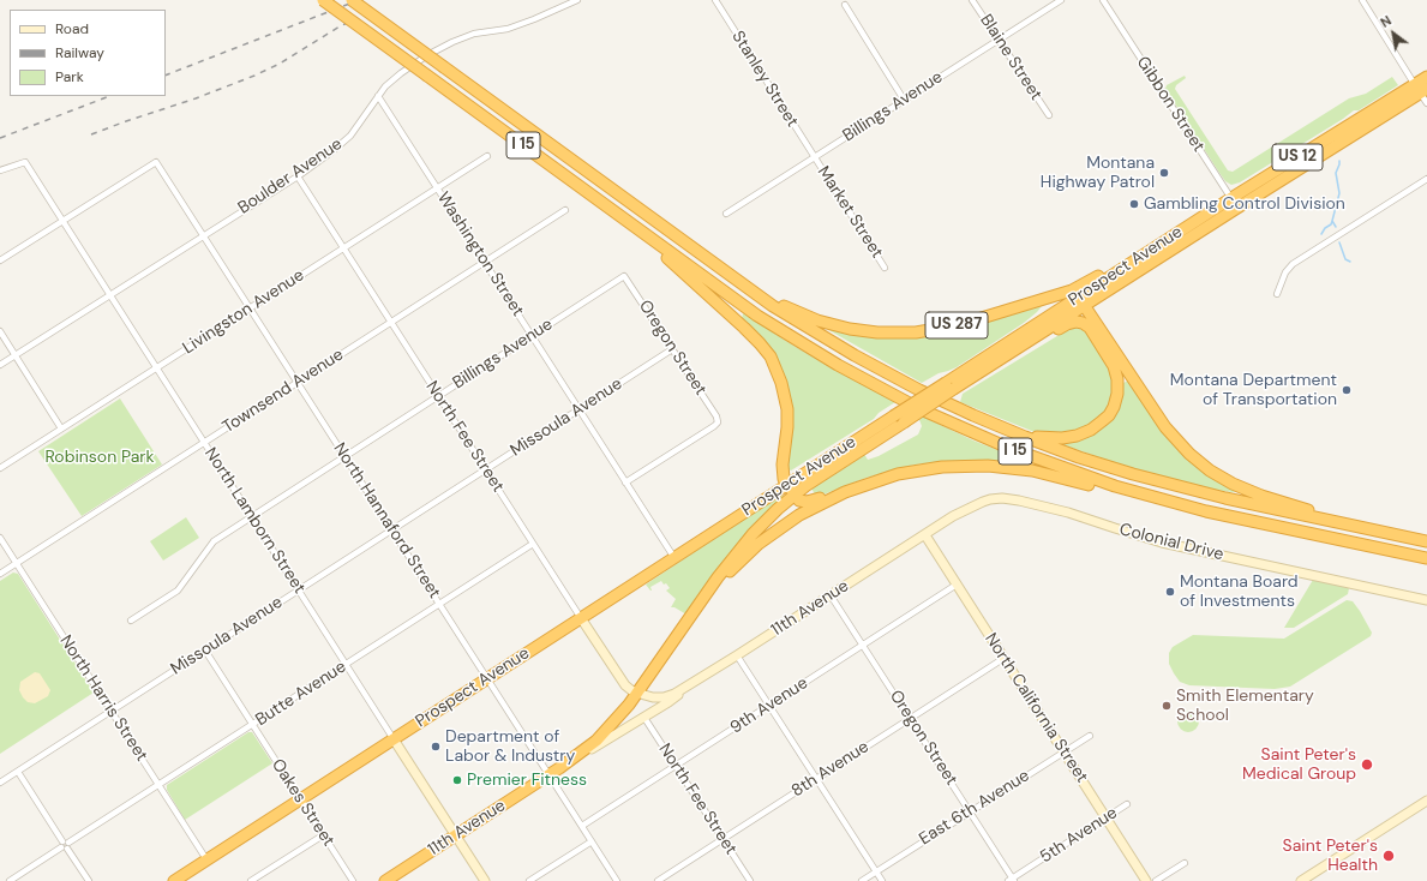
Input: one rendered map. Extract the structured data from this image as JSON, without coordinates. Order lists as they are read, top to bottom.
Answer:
{
  "streets": {
    "highway": [
      "I 15",
      "US 12",
      "Prospect Avenue",
      "US 287",
      "11th Avenue"
    ],
    "main road": [
      "North Fee Street",
      "North Lamborn Street",
      "Colonial Drive",
      "North California Street"
    ],
    "street": [
      "Blaine Street",
      "Stanley Street",
      "Gibbon Street",
      "Billings Avenue",
      "Boulder Avenue",
      "Market Street",
      "Washington Street",
      "Livingston Avenue",
      "Oregon Street",
      "Townsend Avenue",
      "Missoula Avenue",
      "North Hannaford Street",
      "Butte Avenue",
      "North Harris Street",
      "9th Avenue",
      "8th Avenue",
      "Oakes Street",
      "East 6th Avenue",
      "5th Avenue"
    ]
  },
  "crossings": [
    ["Blaine Street", "Billings Avenue"],
    ["Stanley Street", "Billings Avenue"],
    ["Stanley Street", "Market Street"],
    ["Gibbon Street", "Prospect Avenue"],
    ["Billings Avenue", "Market Street"],
    ["Billings Avenue", "Washington Street"],
    ["Billings Avenue", "Oregon Street"],
    ["Billings Avenue", "North Fee Street"],
    ["Billings Avenue", "North Lamborn Street"],
    ["Billings Avenue", "North Hannaford Street"],
    ["I 15", "US 287"],
    ["Boulder Avenue", "Washington Street"],
    ["Boulder Avenue", "North Fee Street"],
    ["Boulder Avenue", "North Lamborn Street"],
    ["Boulder Avenue", "North Hannaford Street"],
    ["Washington Street", "Prospect Avenue"],
    ["Washington Street", "Livingston Avenue"],
    ["Washington Street", "Oregon Street"],
    ["Washington Street", "Townsend Avenue"],
    ["Washington Street", "Missoula Avenue"],
    ["Prospect Avenue", "US 287"],
    ["Prospect Avenue", "North Fee Street"],
    ["Prospect Avenue", "North Lamborn Street"],
    ["Prospect Avenue", "North Hannaford Street"],
    ["Prospect Avenue", "11th Avenue"],
    ["Prospect Avenue", "North Harris Street"],
    ["Prospect Avenue", "Oakes Street"],
    ["Livingston Avenue", "North Fee Street"],
    ["Livingston Avenue", "North Lamborn Street"],
    ["Livingston Avenue", "North Hannaford Street"],
    ["Oregon Street", "Missoula Avenue"],
    ["Oregon Street", "11th Avenue"],
    ["Oregon Street", "9th Avenue"],
    ["Oregon Street", "8th Avenue"],
    ["Oregon Street", "East 6th Avenue"],
    ["Oregon Street", "5th Avenue"],
    ["Townsend Avenue", "North Fee Street"],
    ["Townsend Avenue", "North Lamborn Street"],
    ["Townsend Avenue", "North Hannaford Street"],
    ["Townsend Avenue", "North Harris Street"],
    ["Missoula Avenue", "North Fee Street"],
    ["Missoula Avenue", "North Lamborn Street"],
    ["Missoula Avenue", "North Hannaford Street"],
    ["Missoula Avenue", "North Harris Street"],
    ["Missoula Avenue", "Oakes Street"],
    ["North Fee Street", "11th Avenue"],
    ["North Fee Street", "Butte Avenue"],
    ["North Fee Street", "9th Avenue"],
    ["North Fee Street", "8th Avenue"],
    ["North Lamborn Street", "North Hannaford Street"],
    ["North Lamborn Street", "11th Avenue"],
    ["North Lamborn Street", "Butte Avenue"],
    ["North Hannaford Street", "11th Avenue"],
    ["North Hannaford Street", "Butte Avenue"],
    ["North Hannaford Street", "9th Avenue"],
    ["Colonial Drive", "11th Avenue"],
    ["Colonial Drive", "North California Street"],
    ["11th Avenue", "North California Street"],
    ["Butte Avenue", "North Harris Street"],
    ["Butte Avenue", "Oakes Street"],
    ["9th Avenue", "North California Street"],
    ["North California Street", "8th Avenue"],
    ["North California Street", "East 6th Avenue"],
    ["North California Street", "5th Avenue"]
  ],
  "parks": ["Robinson Park"],
  "places": [
    "Montana Highway Patrol",
    "Gambling Control Division",
    "Montana Department of Transportation",
    "Montana Board of Investments",
    "Smith Elementary School",
    "Department of Labor & Industry",
    "Saint Peter's Medical Group",
    "Premier Fitness",
    "Saint Peter's Health"
  ],
  "legend": ["Road", "Railway", "Park"],
  "north": "top left"
}
